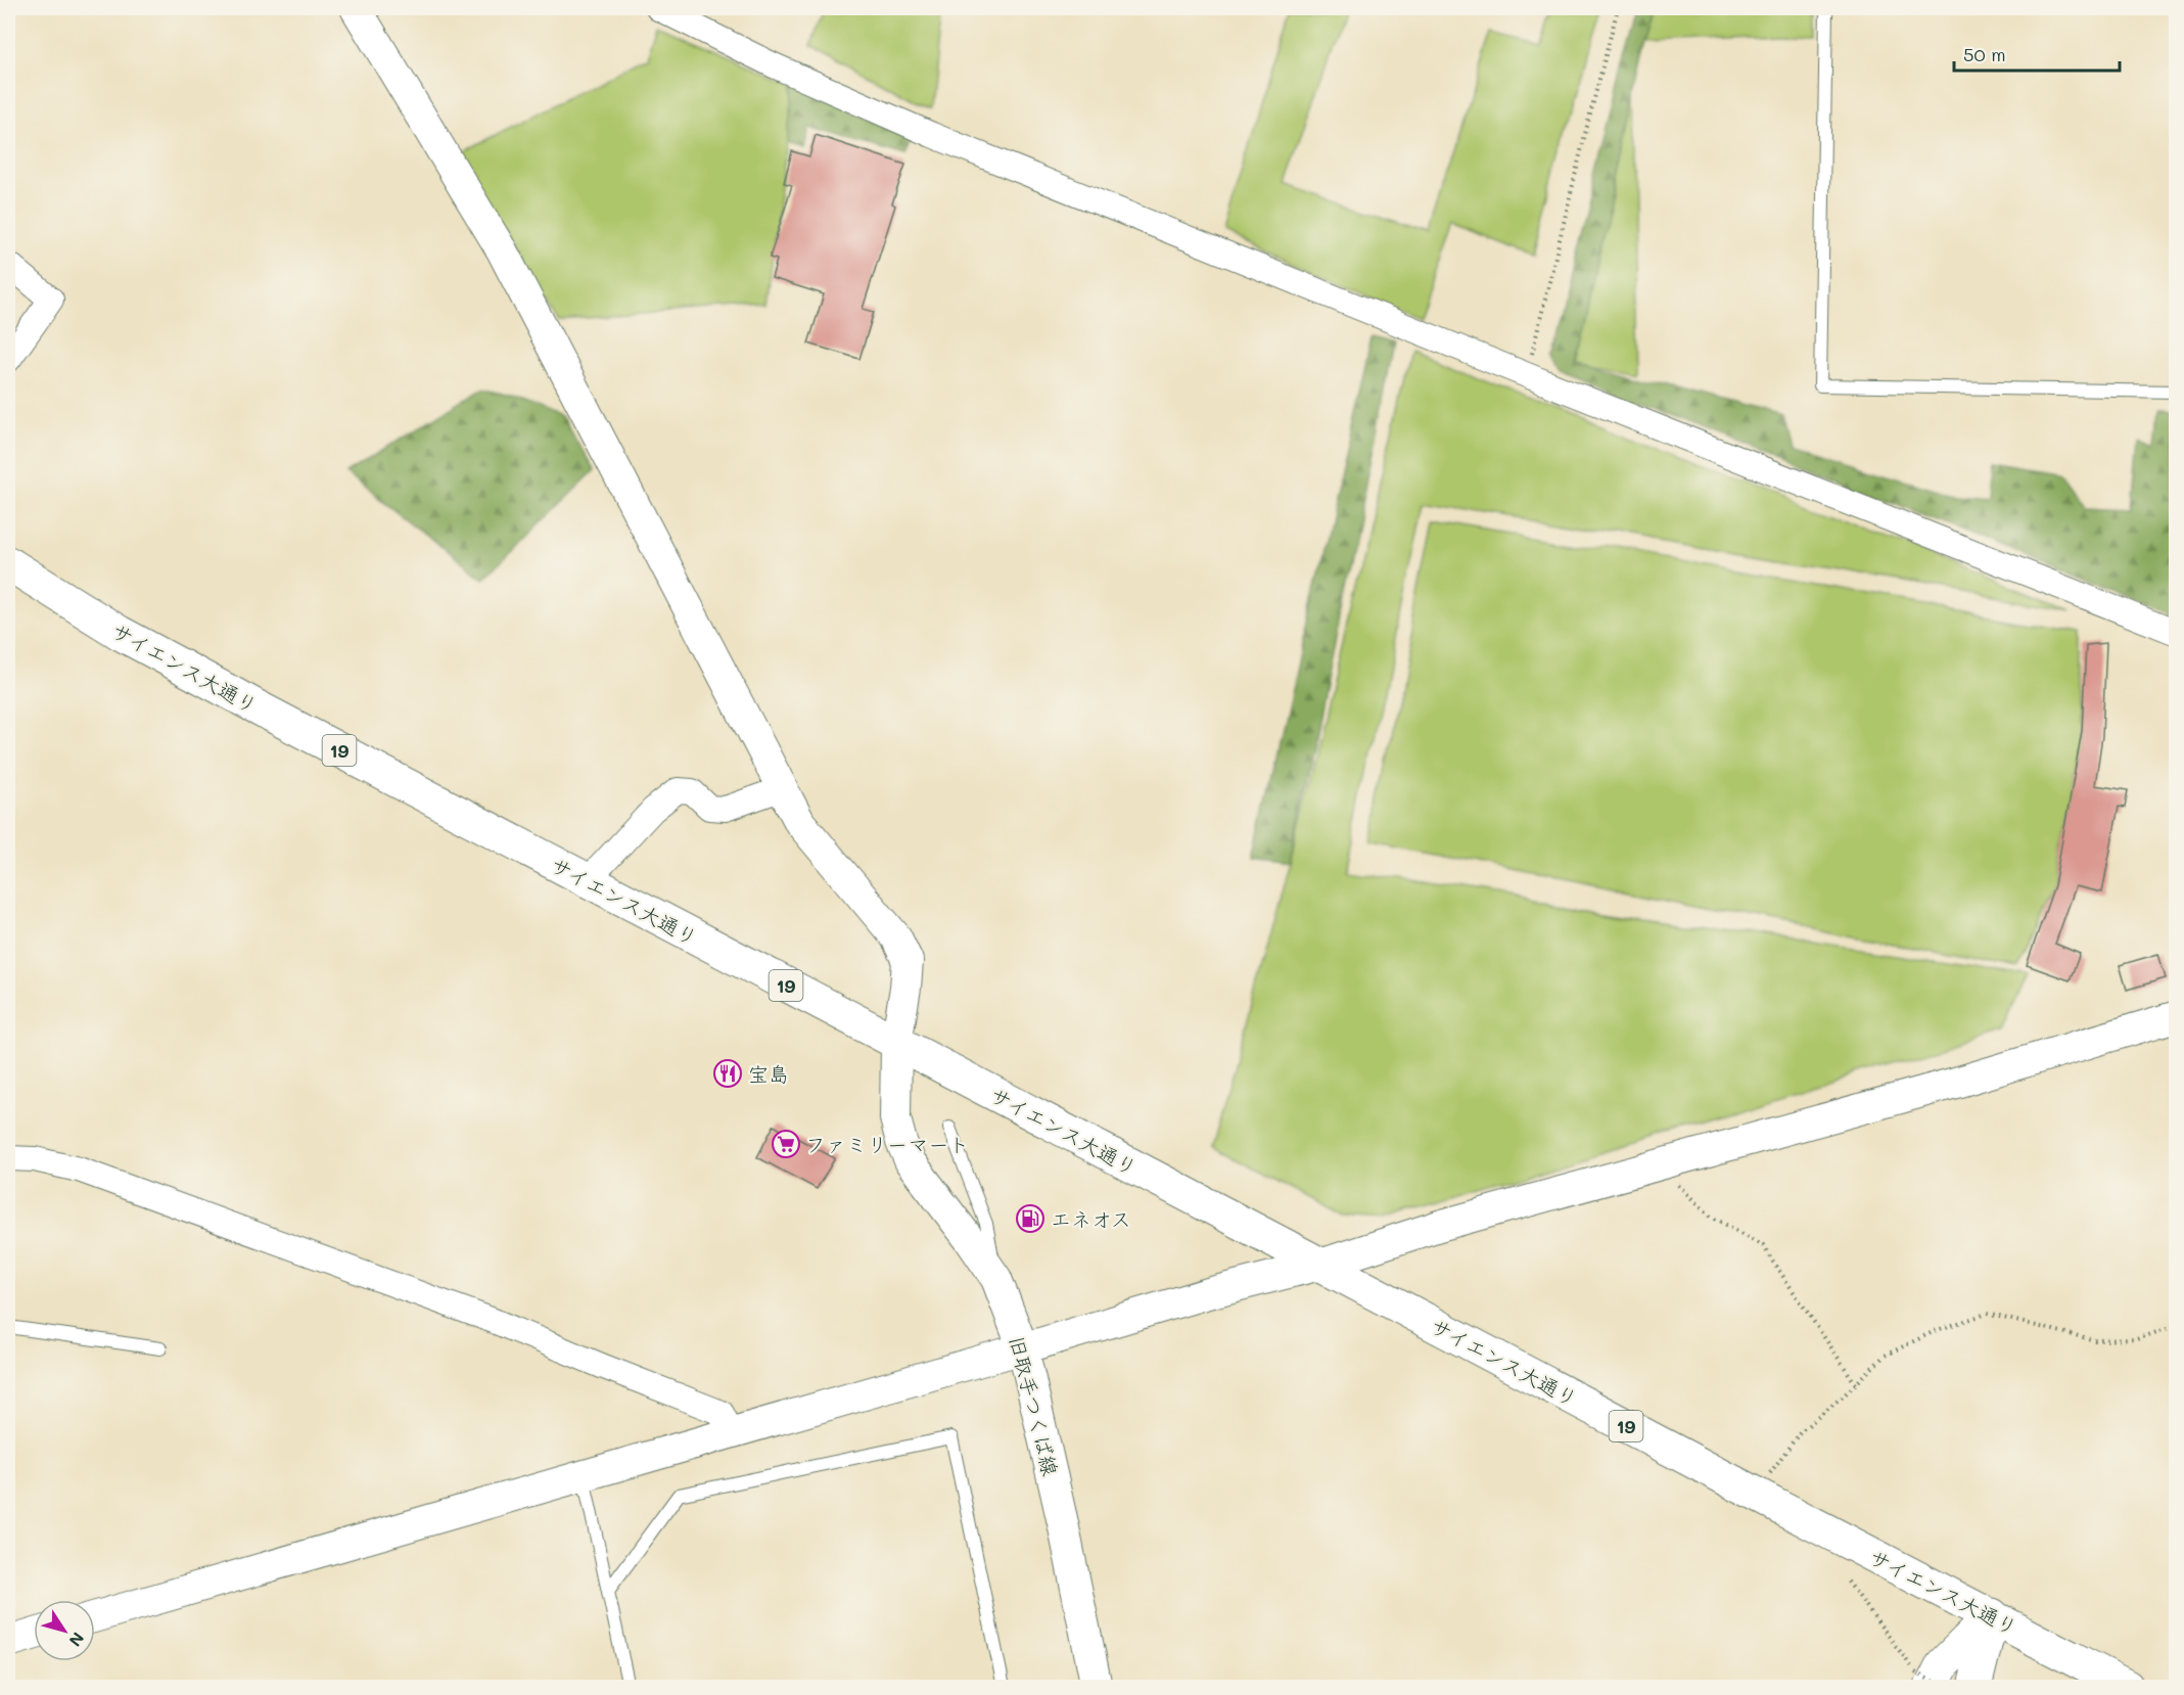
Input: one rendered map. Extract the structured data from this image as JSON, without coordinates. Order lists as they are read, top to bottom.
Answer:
{
  "streets": {
    "main road": ["サイエンス大通り", "19"],
    "street": ["旧取手つくば線"]
  },
  "crossings": [
    ["サイエンス大通り", "旧取手つくば線"]
  ],
  "places": {
    "restaurant": ["宝島"],
    "supermarket": ["ファミリーマート"],
    "fuel station": ["エネオス"]
  },
  "scale_bar": "50 m",
  "north": "bottom right"
}
